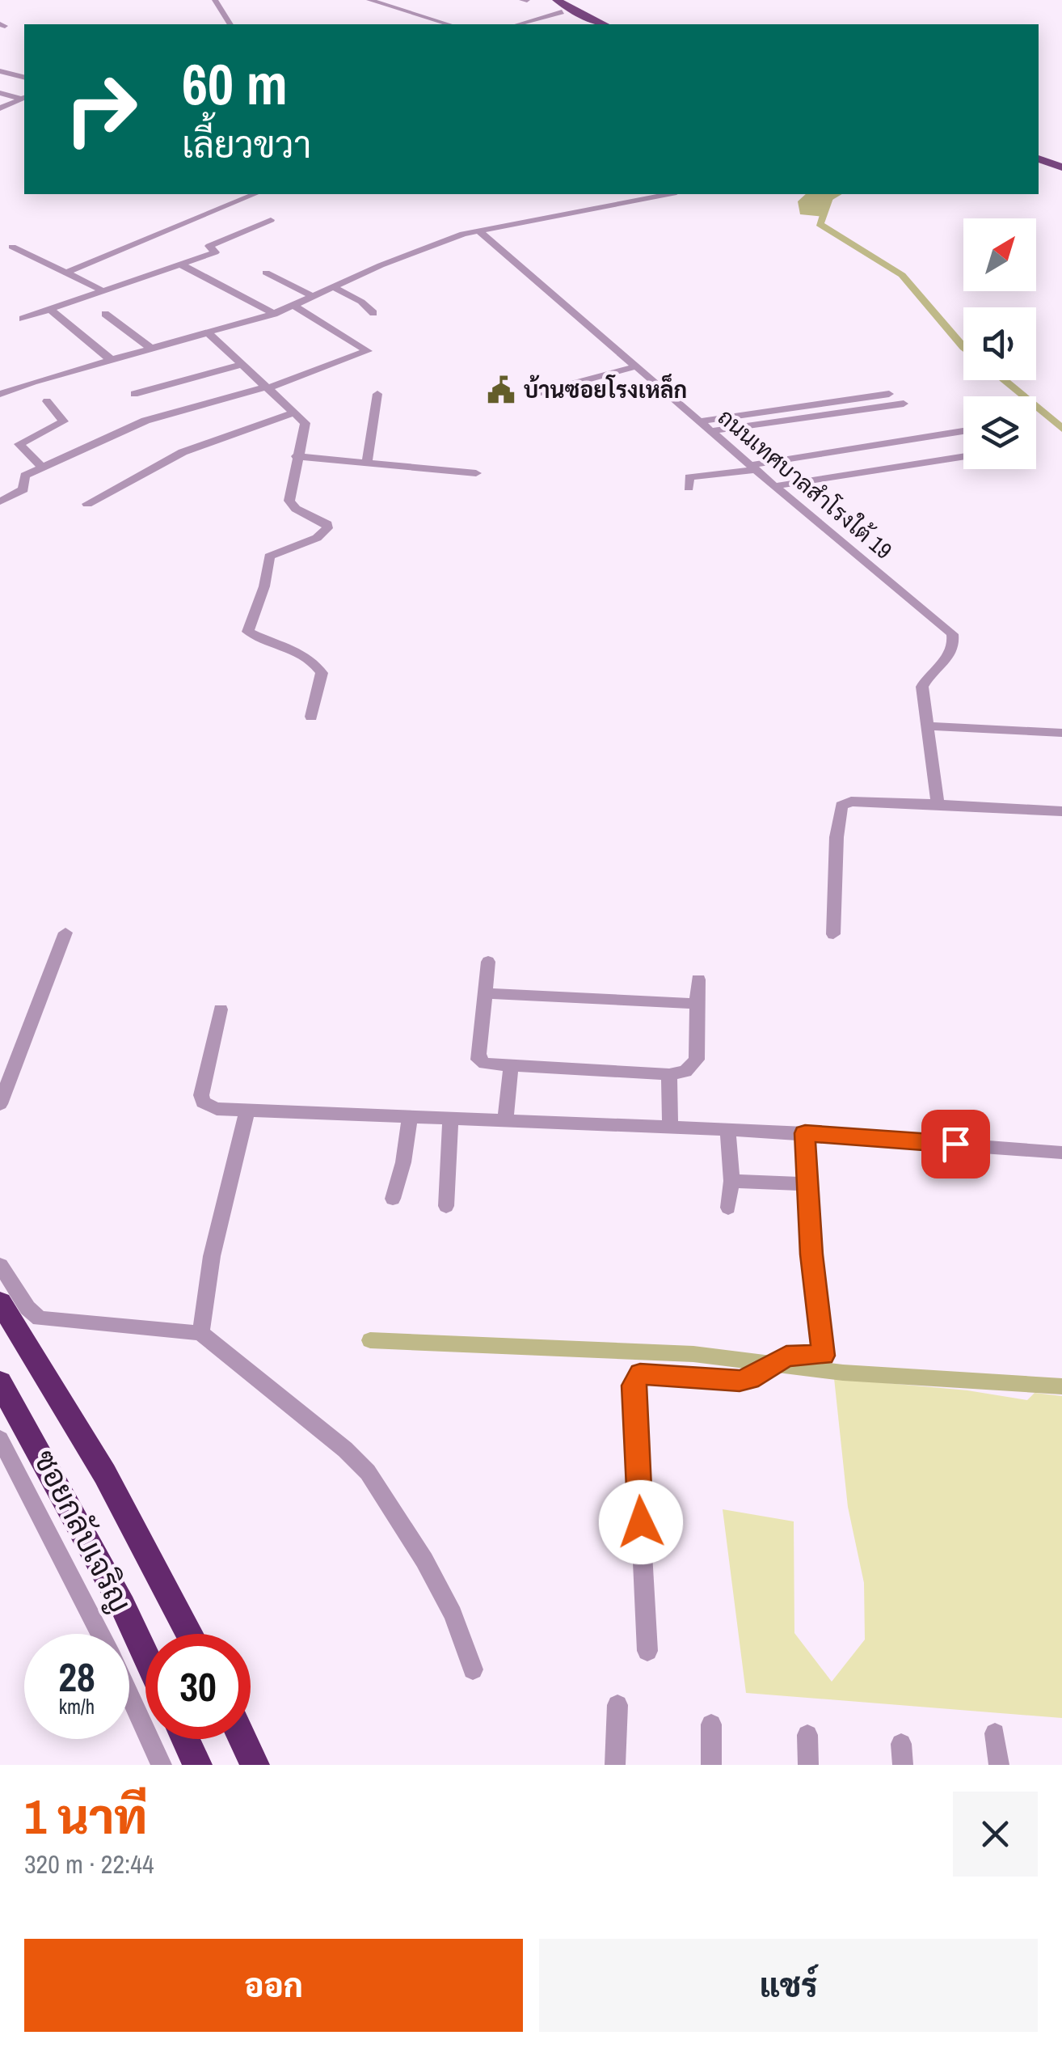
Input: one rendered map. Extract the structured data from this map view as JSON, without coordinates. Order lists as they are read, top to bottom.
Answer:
{
  "streets": {
    "street": ["ถนนเทศบาลสำโรงใต้ 19", "ซอยกลับเจริญ"]
  },
  "places": {
    "public building": ["บ้านซอยโรงเหล็ก"]
  },
  "north": "top right",
  "page": {
    "turn": ["60 m", "เลี้ยวขวา"],
    "speed": "28 km/h",
    "limit": "30",
    "heading": ["1 นาที", "320 m · 22:44"],
    "buttons": ["ออก", "แชร์"]
  }
}
